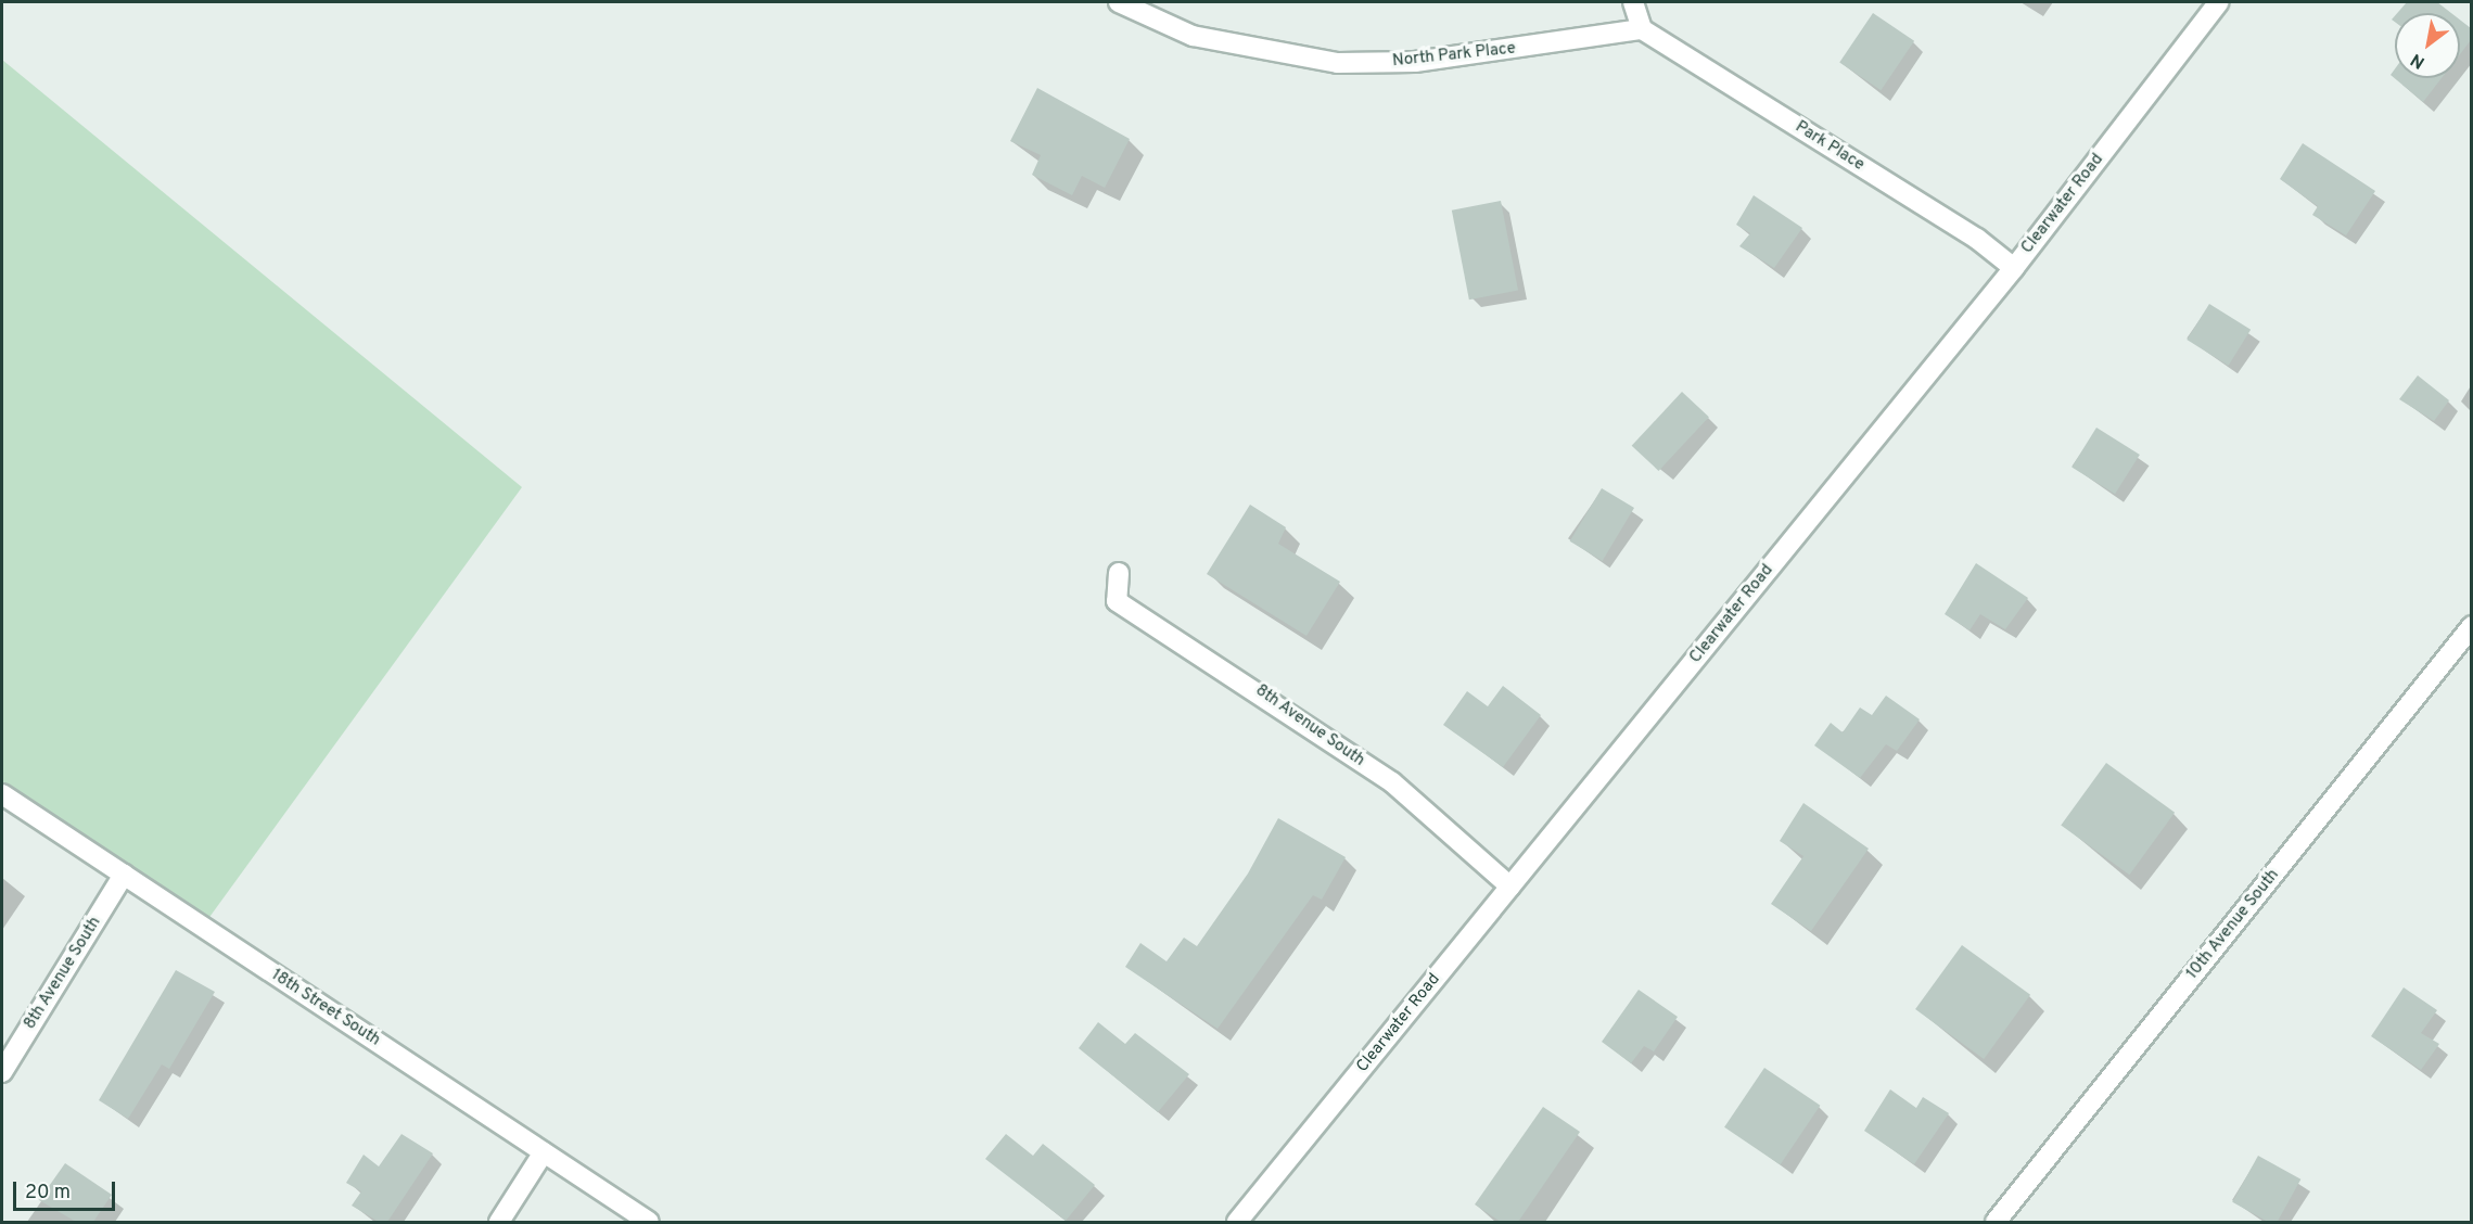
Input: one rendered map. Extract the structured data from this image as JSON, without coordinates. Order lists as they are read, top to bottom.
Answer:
{
  "streets": {
    "street": [
      "North Park Place",
      "Park Place",
      "Clearwater Road",
      "8th Avenue South",
      "10th Avenue South",
      "18th Street South"
    ]
  },
  "crossings": [
    ["North Park Place", "Park Place"],
    ["Park Place", "Clearwater Road"],
    ["Clearwater Road", "8th Avenue South"],
    ["8th Avenue South", "18th Street South"]
  ],
  "scale_bar": "20 m",
  "north": "bottom left"
}
